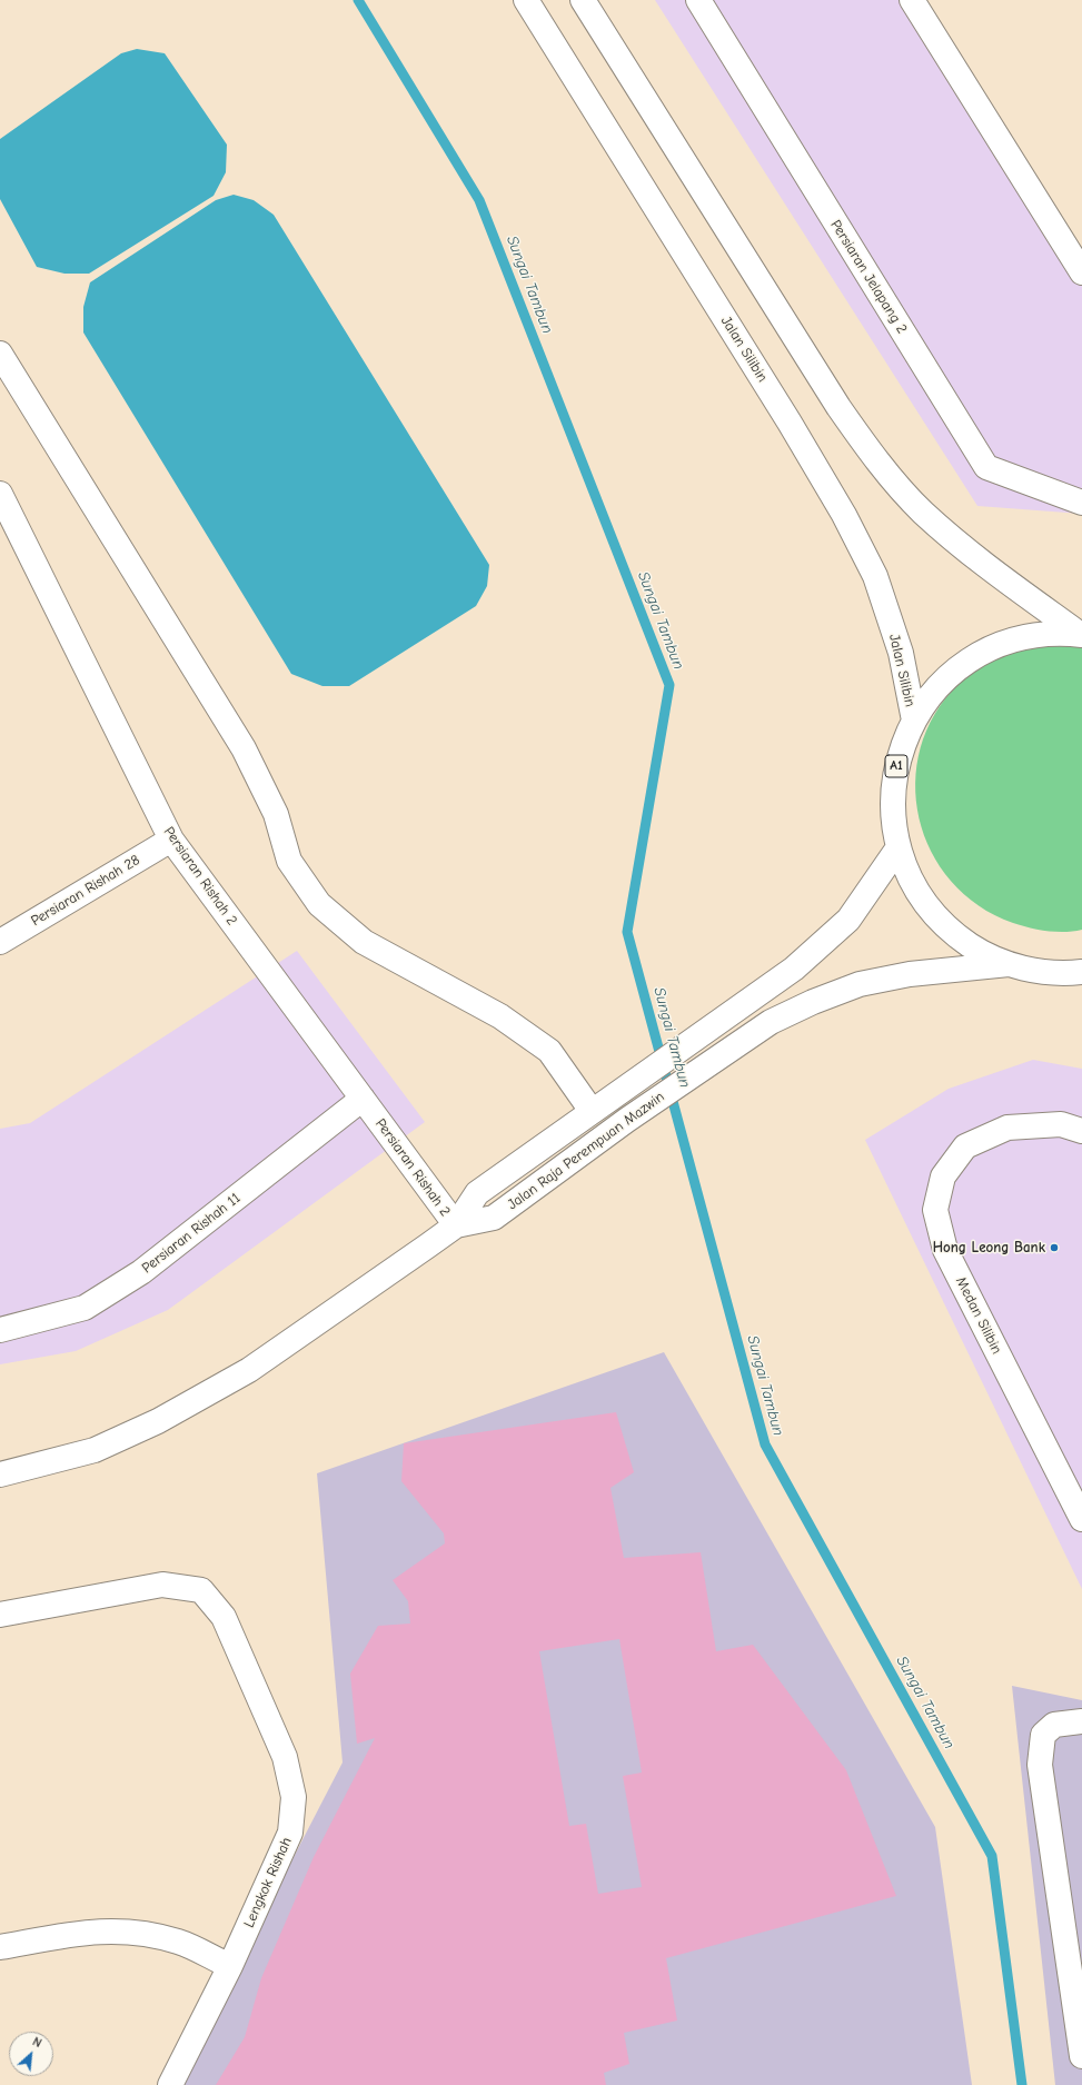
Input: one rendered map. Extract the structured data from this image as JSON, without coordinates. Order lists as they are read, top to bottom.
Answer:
{
  "streets": {
    "main road": [
      "Persiaran Jelapang 2",
      "Jalan Silibin",
      "A1",
      "Persiaran Rishah 2",
      "Persiaran Rishah 28",
      "Jalan Raja Perempuan Mazwin",
      "Persiaran Rishah 11",
      "Medan Silibin",
      "Lengkok Rishah"
    ]
  },
  "crossings": [
    ["Jalan Silibin", "A1"],
    ["A1", "Jalan Raja Perempuan Mazwin"],
    ["Persiaran Rishah 2", "Persiaran Rishah 28"],
    ["Persiaran Rishah 2", "Jalan Raja Perempuan Mazwin"],
    ["Persiaran Rishah 2", "Persiaran Rishah 11"]
  ],
  "water": ["Sungai Tambun"],
  "places": ["Hong Leong Bank"],
  "north": "top right"
}
